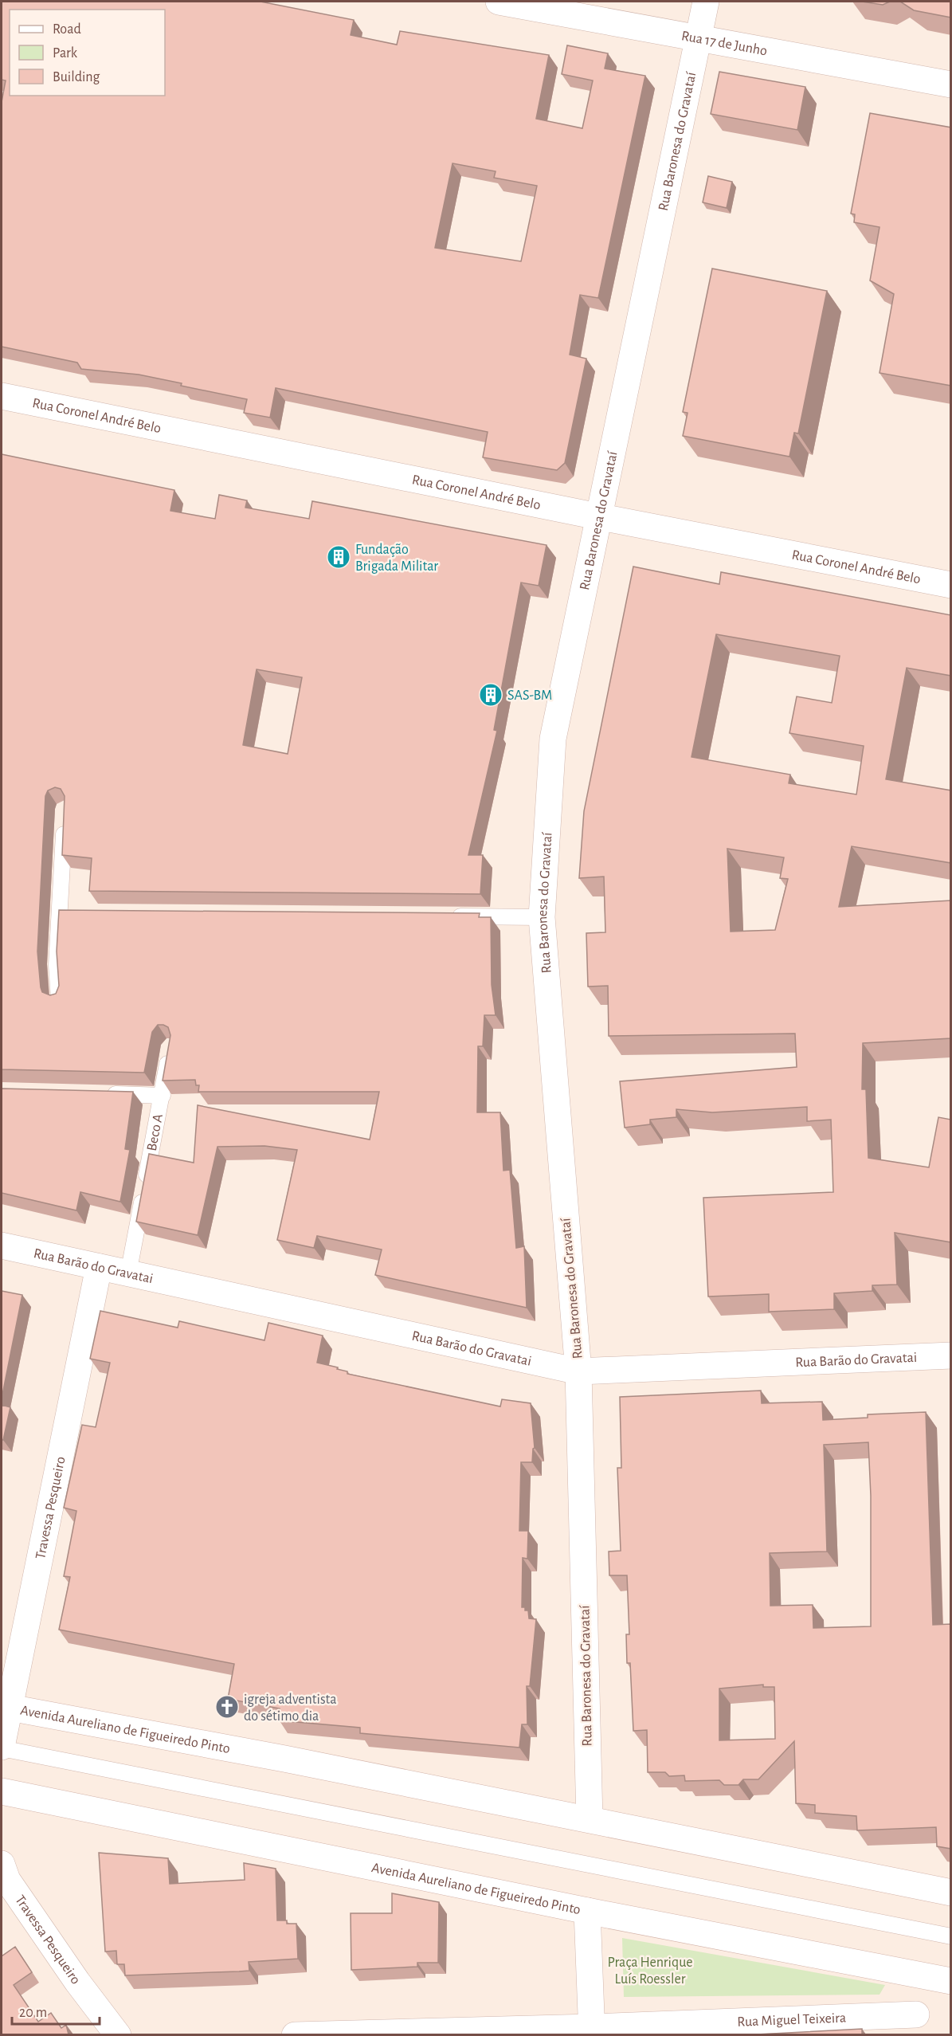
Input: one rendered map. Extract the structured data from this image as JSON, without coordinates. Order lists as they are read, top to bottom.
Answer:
{
  "streets": {
    "street": [
      "Rua 17 de Junho",
      "Rua Baronesa do Gravataí",
      "Rua Coronel André Belo",
      "Rua Barão do Gravatai",
      "Travessa Pesqueiro",
      "Avenida Aureliano de Figueiredo Pinto",
      "Rua Miguel Teixeira"
    ],
    "lane": ["Beco A"]
  },
  "crossings": [
    ["Rua 17 de Junho", "Rua Baronesa do Gravataí"],
    ["Rua Baronesa do Gravataí", "Rua Coronel André Belo"],
    ["Rua Baronesa do Gravataí", "Rua Barão do Gravatai"],
    ["Rua Baronesa do Gravataí", "Avenida Aureliano de Figueiredo Pinto"],
    ["Beco A", "Rua Barão do Gravatai"],
    ["Rua Barão do Gravatai", "Travessa Pesqueiro"],
    ["Travessa Pesqueiro", "Avenida Aureliano de Figueiredo Pinto"]
  ],
  "parks": ["Praça Henrique Luís Roessler"],
  "places": {
    "building": ["Fundação Brigada Militar", "SAS-BM"],
    "church": ["igreja adventista do sétimo dia"]
  },
  "legend": ["Road", "Park", "Building"],
  "scale_bar": "20 m"
}
